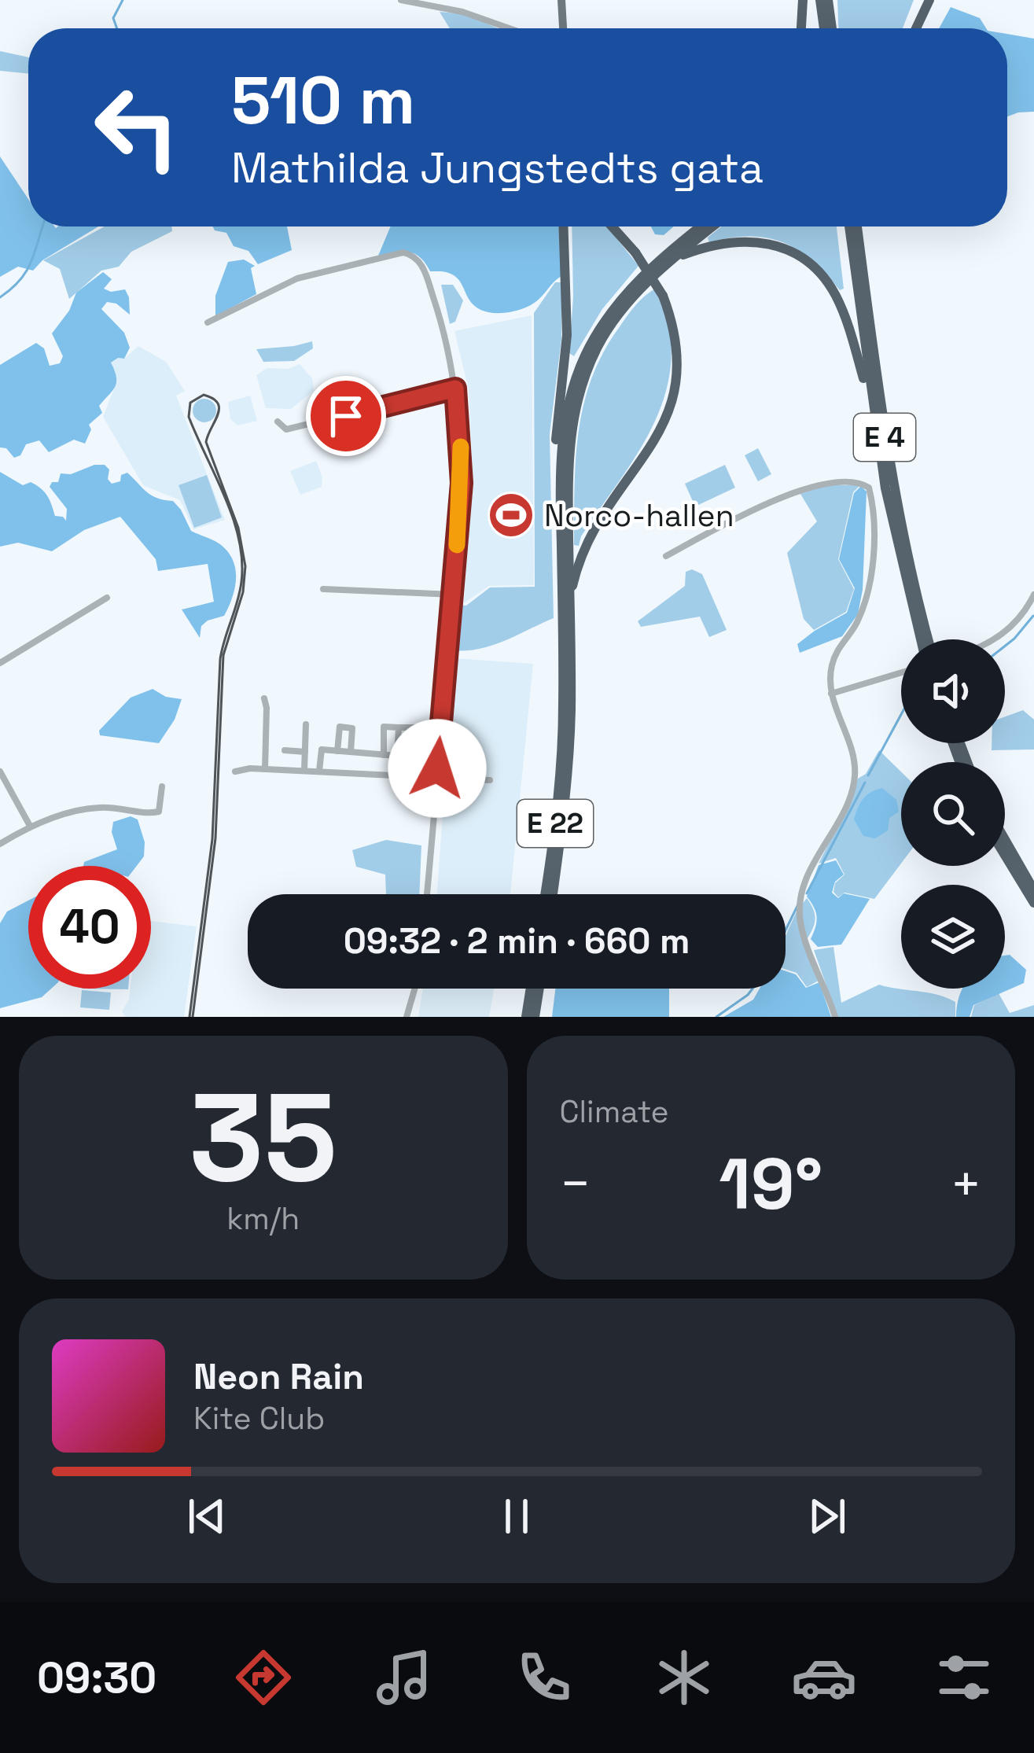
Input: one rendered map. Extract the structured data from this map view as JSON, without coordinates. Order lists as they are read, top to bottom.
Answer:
{
  "streets": {
    "highway": ["E 4", "E 22"]
  },
  "places": {
    "sports": ["Norco-hallen"]
  },
  "page": {
    "turn": ["510 m", "Mathilda Jungstedts gata"],
    "limit": "40",
    "trip": "09:32 · 2 min · 660 m",
    "tile": [
      ["35", "km/h"],
      "Climate"
    ],
    "heat": ["−", "19°", "+"],
    "song": ["Neon Rain", "Kite Club"],
    "tabs": "09:30"
  }
}
